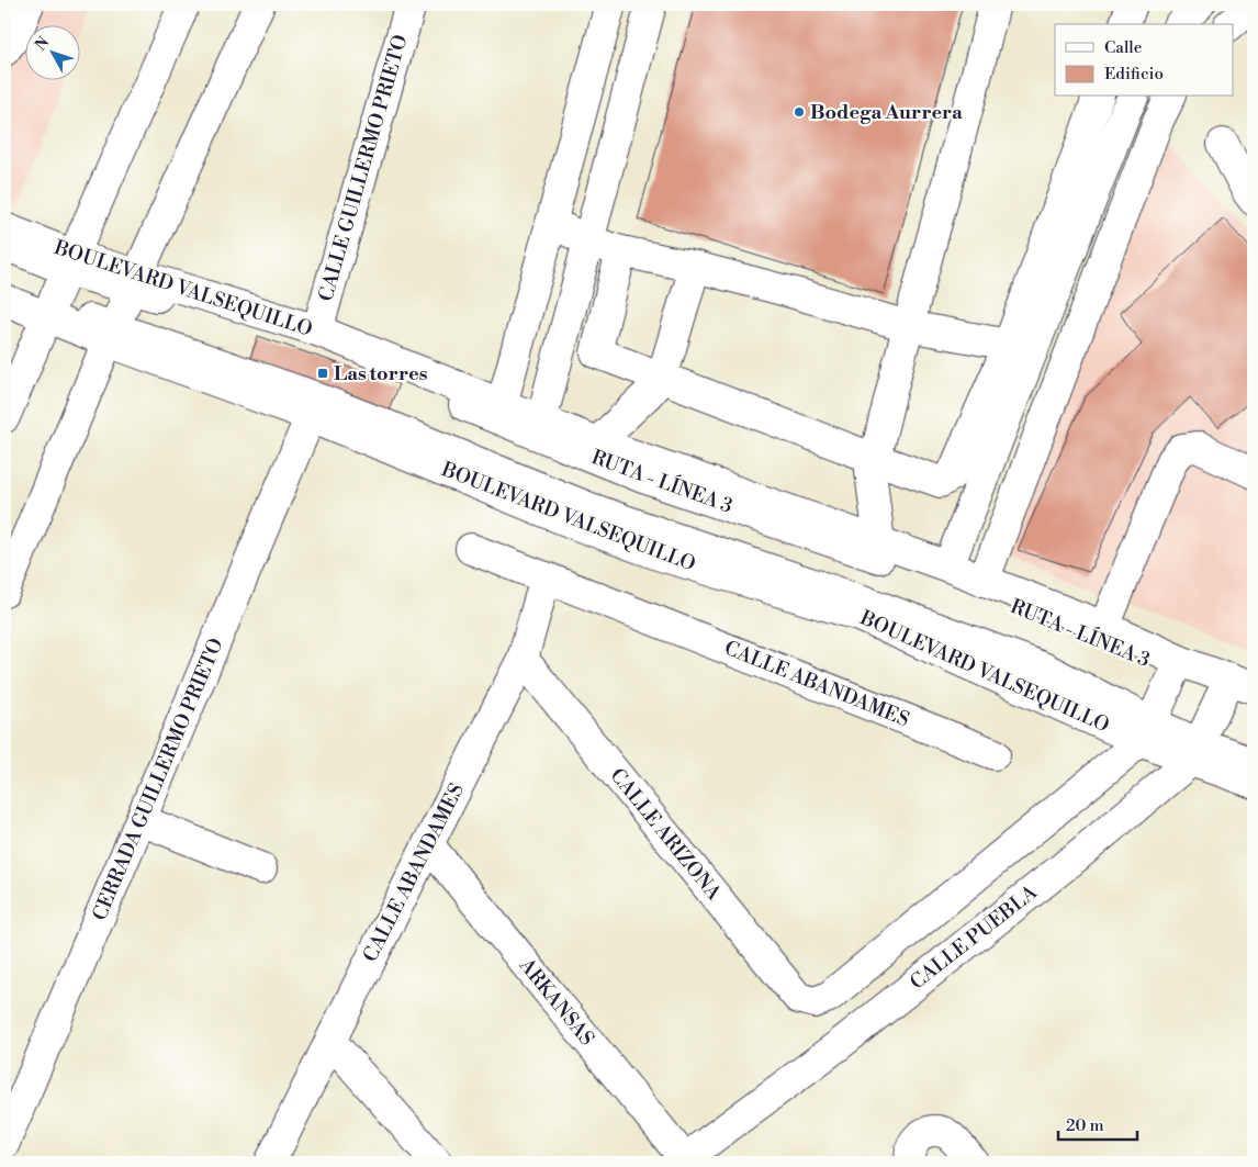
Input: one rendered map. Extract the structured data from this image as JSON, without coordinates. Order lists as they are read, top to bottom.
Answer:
{
  "streets": {
    "street": [
      "CALLE GUILLERMO PRIETO",
      "BOULEVARD VALSEQUILLO",
      "RUTA - LÍNEA 3",
      "CALLE ABANDAMES",
      "CERRADA GUILLERMO PRIETO",
      "CALLE ARIZONA",
      "CALLE PUEBLA",
      "ARKANSAS"
    ]
  },
  "crossings": [
    ["CALLE GUILLERMO PRIETO", "BOULEVARD VALSEQUILLO"],
    ["BOULEVARD VALSEQUILLO", "RUTA - LÍNEA 3"],
    ["BOULEVARD VALSEQUILLO", "CERRADA GUILLERMO PRIETO"],
    ["BOULEVARD VALSEQUILLO", "CALLE ARIZONA"],
    ["BOULEVARD VALSEQUILLO", "CALLE PUEBLA"],
    ["CALLE ABANDAMES", "CALLE ARIZONA"],
    ["CALLE ABANDAMES", "ARKANSAS"],
    ["CALLE PUEBLA", "ARKANSAS"]
  ],
  "places": {
    "other": ["Bodega Aurrera"],
    "transit": ["Las torres"]
  },
  "legend": ["Calle", "Edificio"],
  "scale_bar": "20 m",
  "north": "top left"
}
